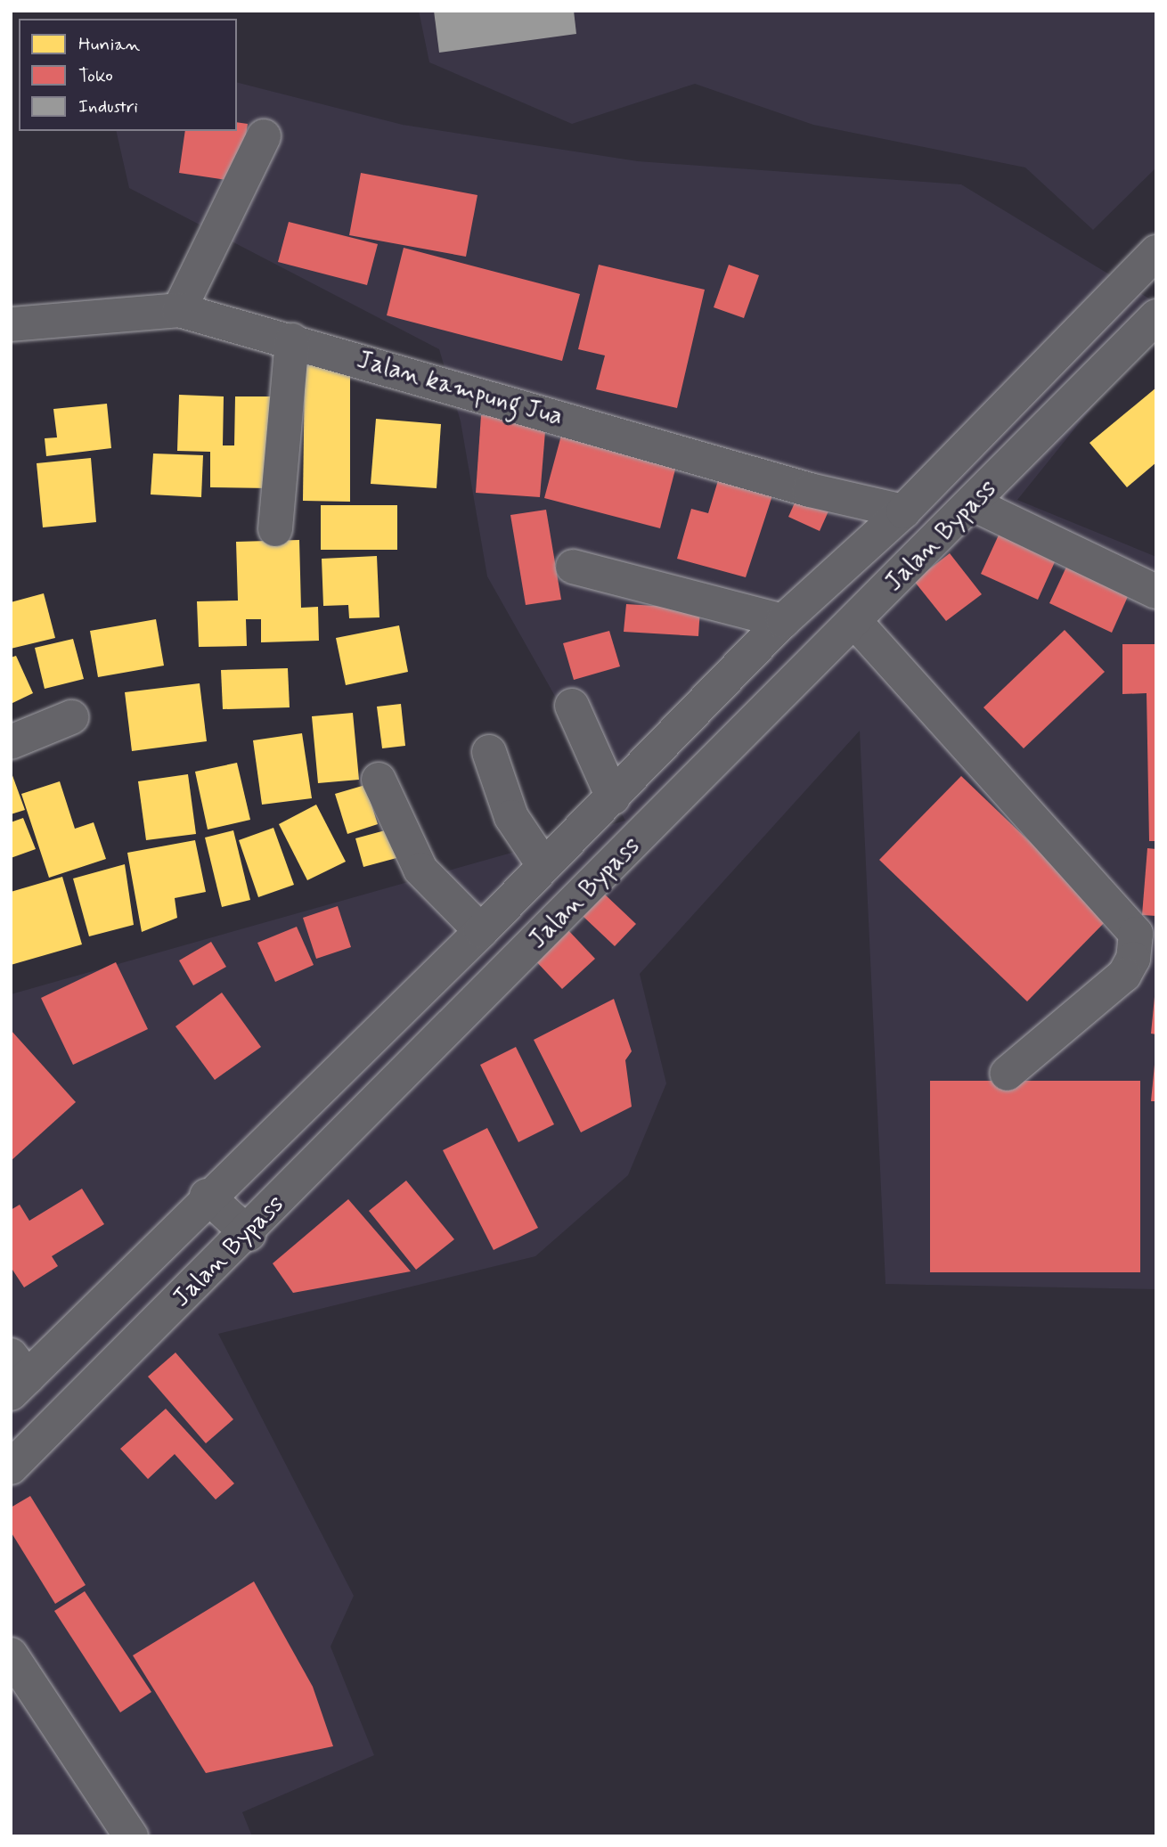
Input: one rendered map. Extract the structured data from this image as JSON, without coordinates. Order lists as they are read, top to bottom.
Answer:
{
  "streets": {
    "main road": ["Jalan kampung Jua", "Jalan Bypass"]
  },
  "crossings": [
    ["Jalan kampung Jua", "Jalan Bypass"]
  ],
  "legend": ["Hunian", "Toko", "Industri"]
}
